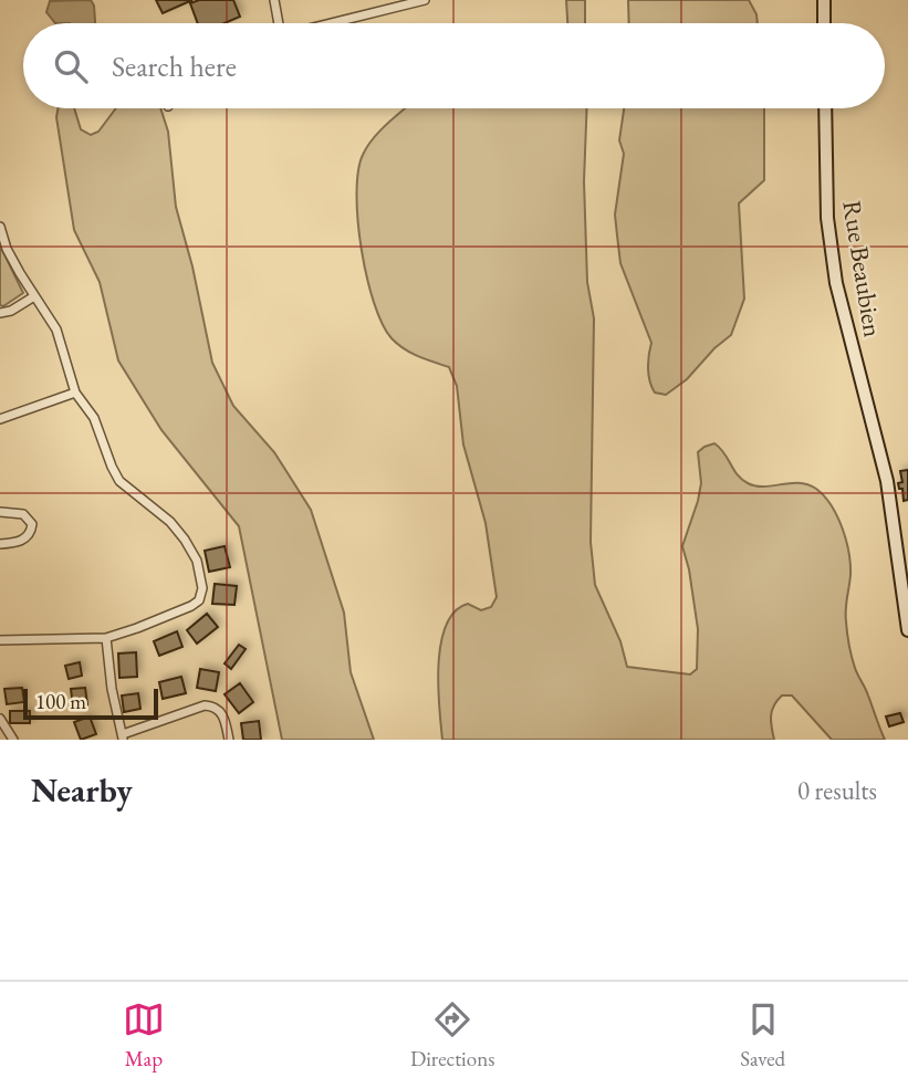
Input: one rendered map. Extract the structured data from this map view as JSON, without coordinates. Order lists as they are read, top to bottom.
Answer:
{
  "streets": {
    "main road": ["Rue Beaubien"]
  },
  "scale_bar": "100 m",
  "page": {
    "search": "Search here",
    "scale": "100 m",
    "heading": ["Nearby", "0 results"],
    "nav": ["Map", "Directions", "Saved"]
  }
}
